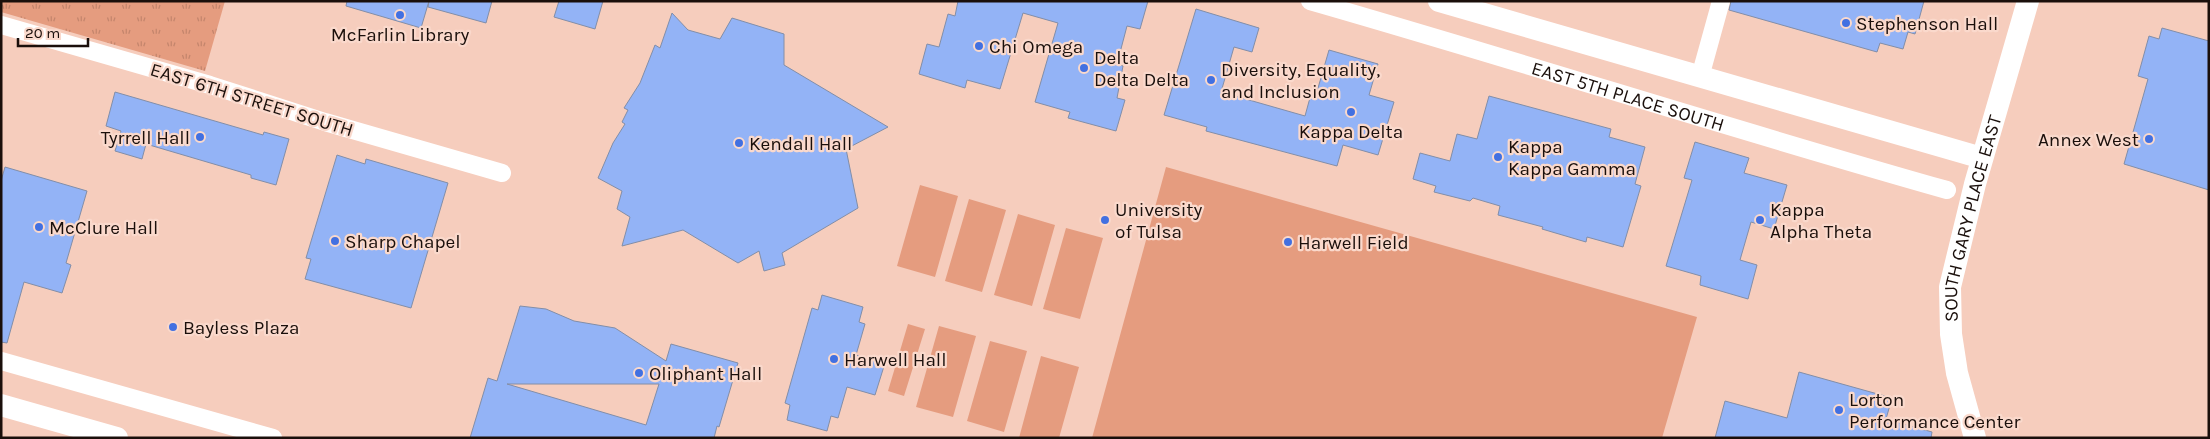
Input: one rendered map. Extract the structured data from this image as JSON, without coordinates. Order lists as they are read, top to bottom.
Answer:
{
  "streets": {
    "street": ["EAST 5TH PLACE SOUTH", "EAST 6TH STREET SOUTH", "SOUTH GARY PLACE EAST"]
  },
  "crossings": [
    ["EAST 5TH PLACE SOUTH", "SOUTH GARY PLACE EAST"]
  ],
  "places": [
    "McFarlin Library",
    "Stephenson Hall",
    "Chi Omega",
    "Delta Delta Delta",
    "Diversity, Equality, and Inclusion",
    "Kappa Delta",
    "Tyrrell Hall",
    "Annex West",
    "Kendall Hall",
    "Kappa Kappa Gamma",
    "University of Tulsa",
    "Kappa Alpha Theta",
    "McClure Hall",
    "Sharp Chapel",
    "Harwell Field",
    "Bayless Plaza",
    "Harwell Hall",
    "Oliphant Hall",
    "Lorton Performance Center"
  ],
  "scale_bar": "20 m"
}
